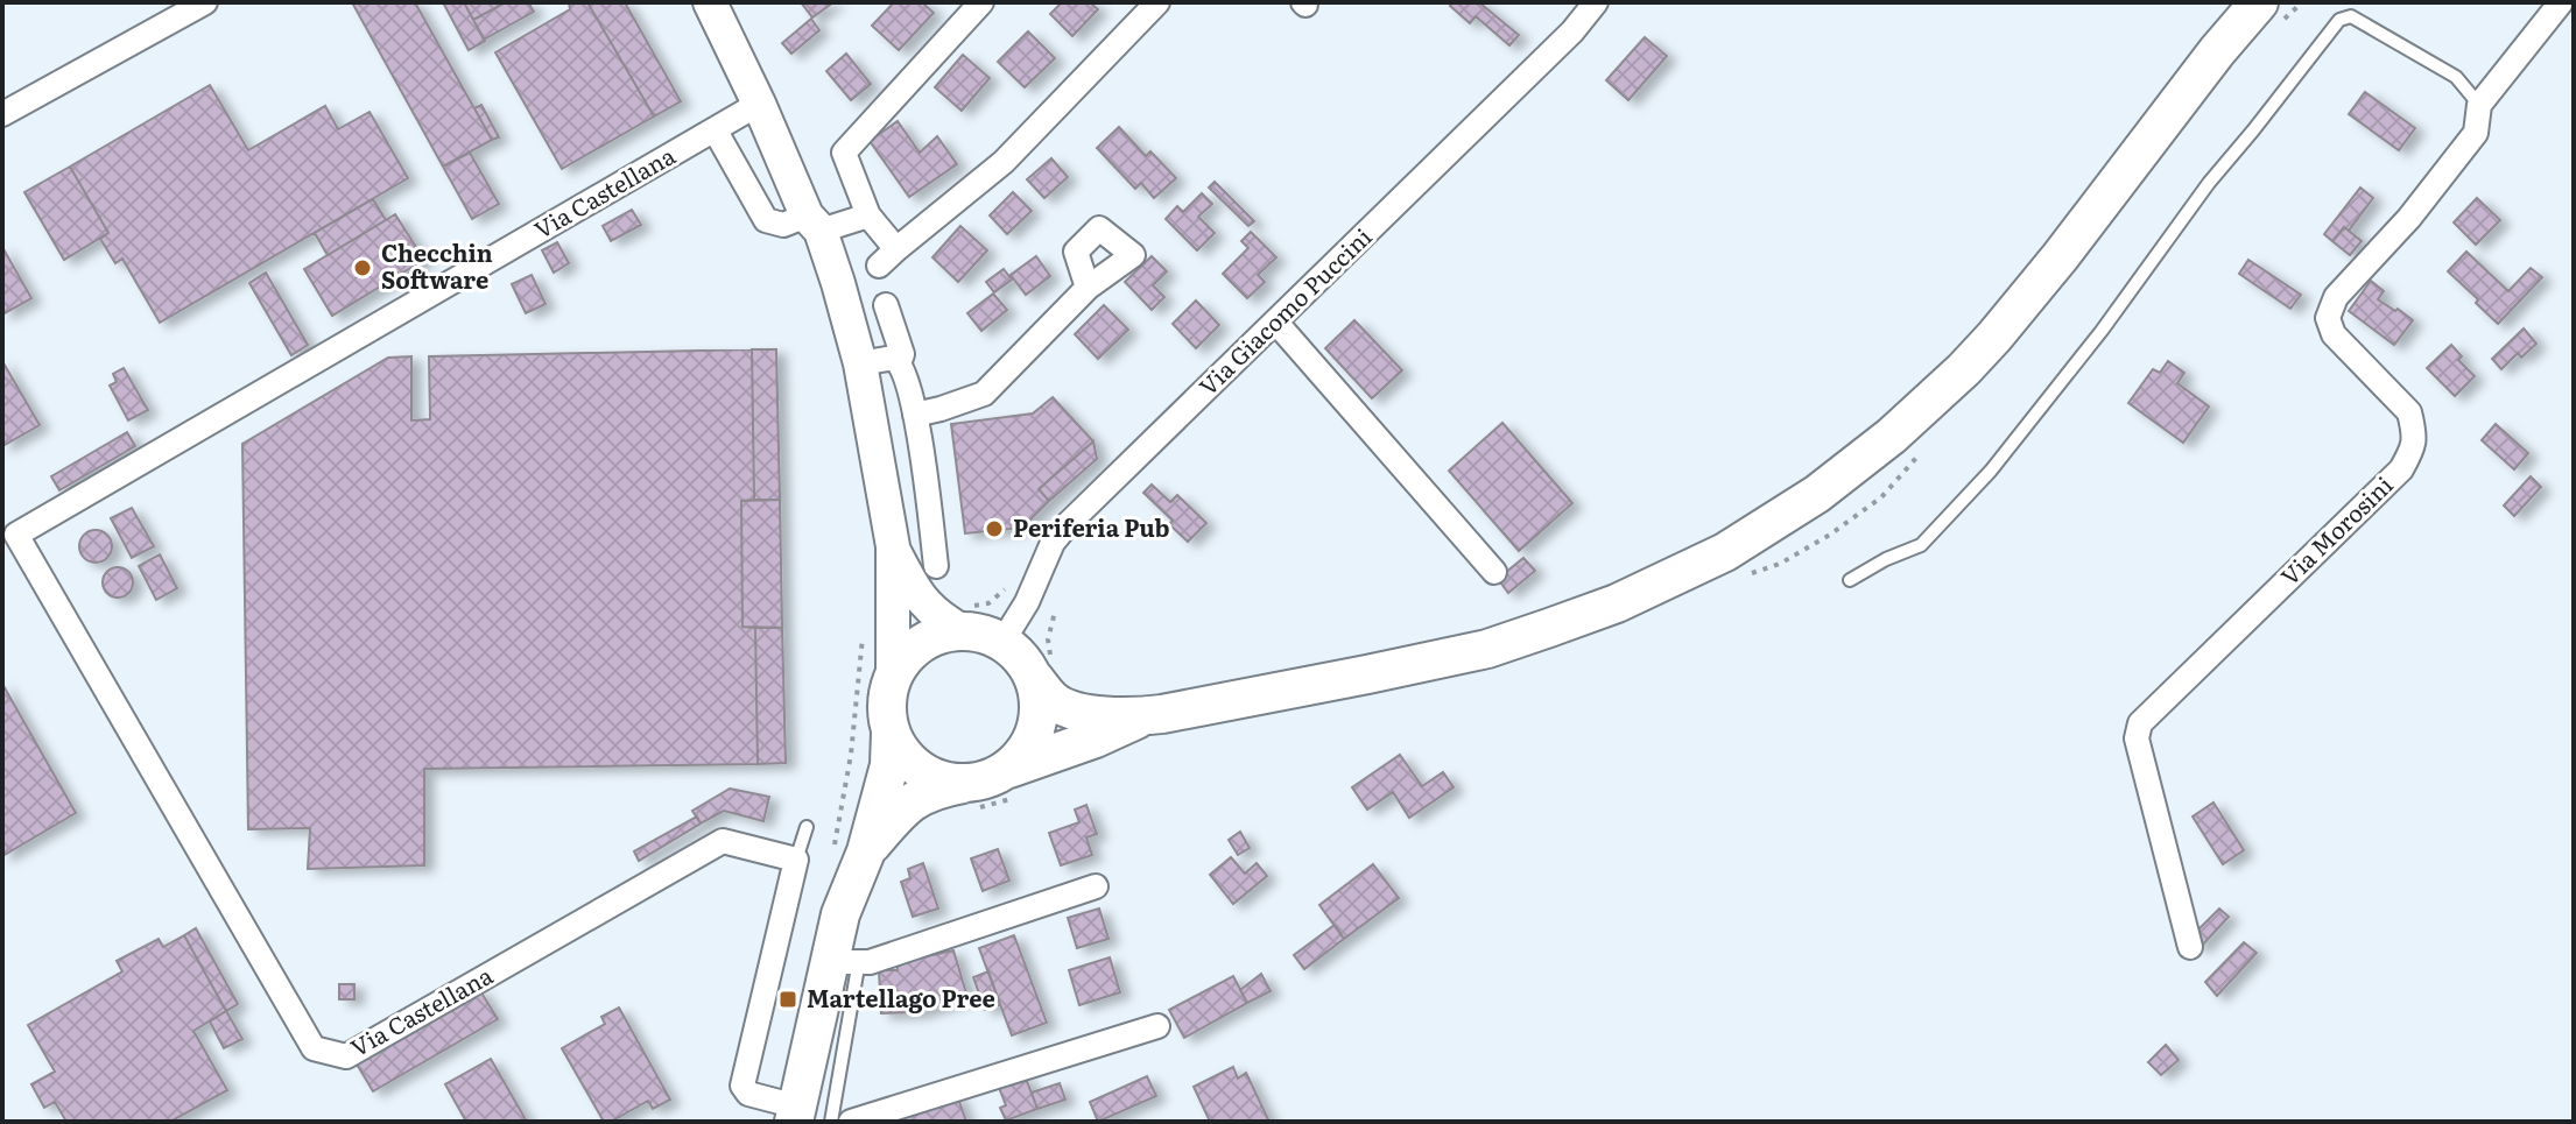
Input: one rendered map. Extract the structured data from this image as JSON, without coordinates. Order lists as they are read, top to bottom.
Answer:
{
  "streets": {
    "street": ["Via Castellana", "Via Giacomo Puccini", "Via Morosini"]
  },
  "places": {
    "other": ["Checchin Software", "Periferia Pub"],
    "transit": ["Martellago Pree"]
  }
}
